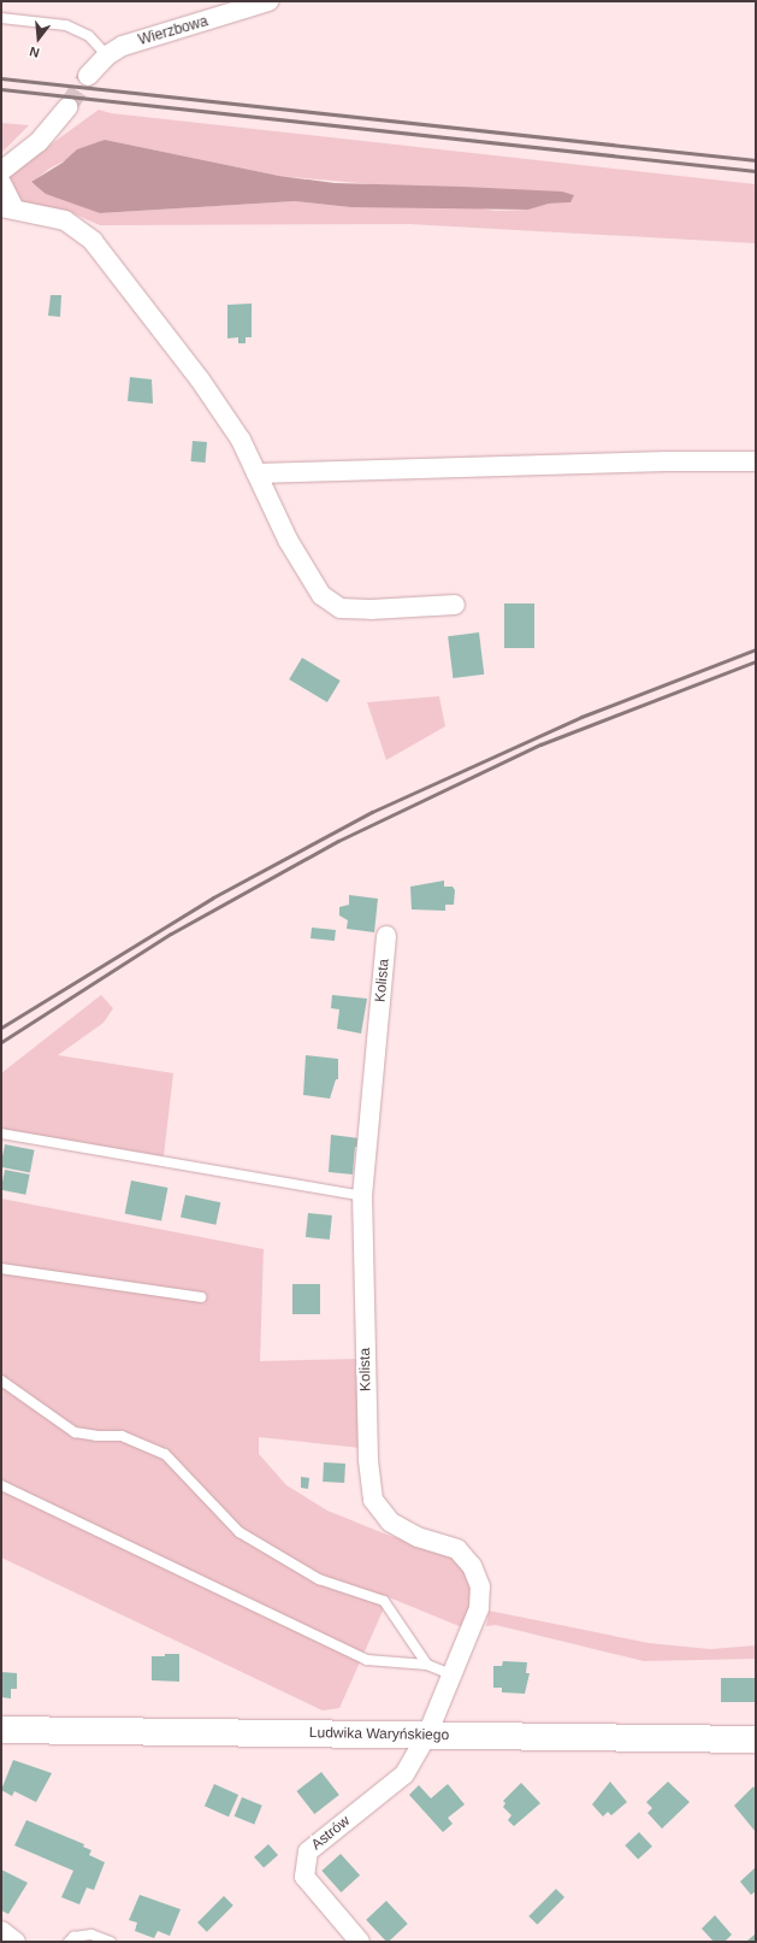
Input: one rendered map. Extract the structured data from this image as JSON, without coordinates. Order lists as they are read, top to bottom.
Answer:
{
  "streets": {
    "street": [
      "Wierzbowa",
      "Kolista",
      "Ludwika Waryńskiego",
      "Astrów"
    ]
  },
  "crossings": [
    ["Kolista", "Ludwika Waryńskiego"],
    ["Kolista", "Astrów"],
    ["Ludwika Waryńskiego", "Astrów"]
  ],
  "north": "bottom"
}
